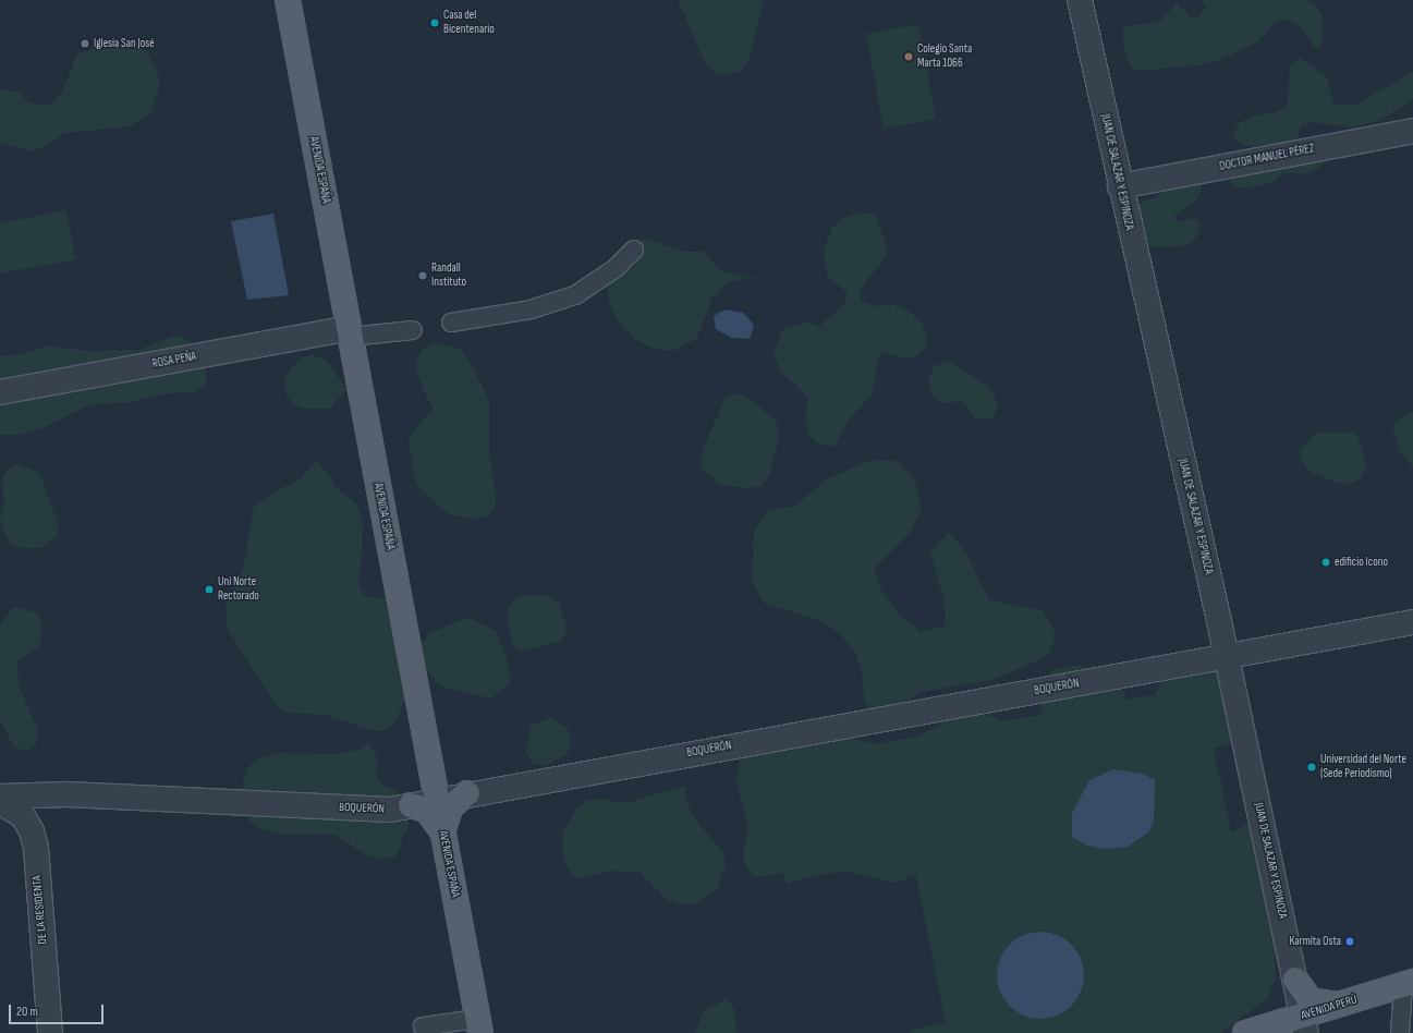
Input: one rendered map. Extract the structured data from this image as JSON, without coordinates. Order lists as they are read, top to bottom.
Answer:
{
  "streets": {
    "main road": ["AVENIDA ESPAÑA", "AVENIDA PERÚ"],
    "street": [
      "DOCTOR MANUEL PÉREZ",
      "JUAN DE SALAZAR Y ESPINOZA",
      "ROSA PEÑA",
      "BOQUERÓN",
      "DE LA RESIDENTA"
    ]
  },
  "crossings": [
    ["DOCTOR MANUEL PÉREZ", "JUAN DE SALAZAR Y ESPINOZA"],
    ["AVENIDA ESPAÑA", "ROSA PEÑA"],
    ["AVENIDA ESPAÑA", "BOQUERÓN"],
    ["JUAN DE SALAZAR Y ESPINOZA", "BOQUERÓN"],
    ["JUAN DE SALAZAR Y ESPINOZA", "AVENIDA PERÚ"],
    ["BOQUERÓN", "DE LA RESIDENTA"]
  ],
  "places": [
    "Casa del Bicentenario",
    "Iglesia San José",
    "Colegio Santa Marta 1066",
    "Randall Instituto",
    "edificio Icono",
    "Uni Norte Rectorado",
    "Universidad del Norte (Sede Periodismo)",
    "Karmita Osta"
  ],
  "scale_bar": "20 m"
}
